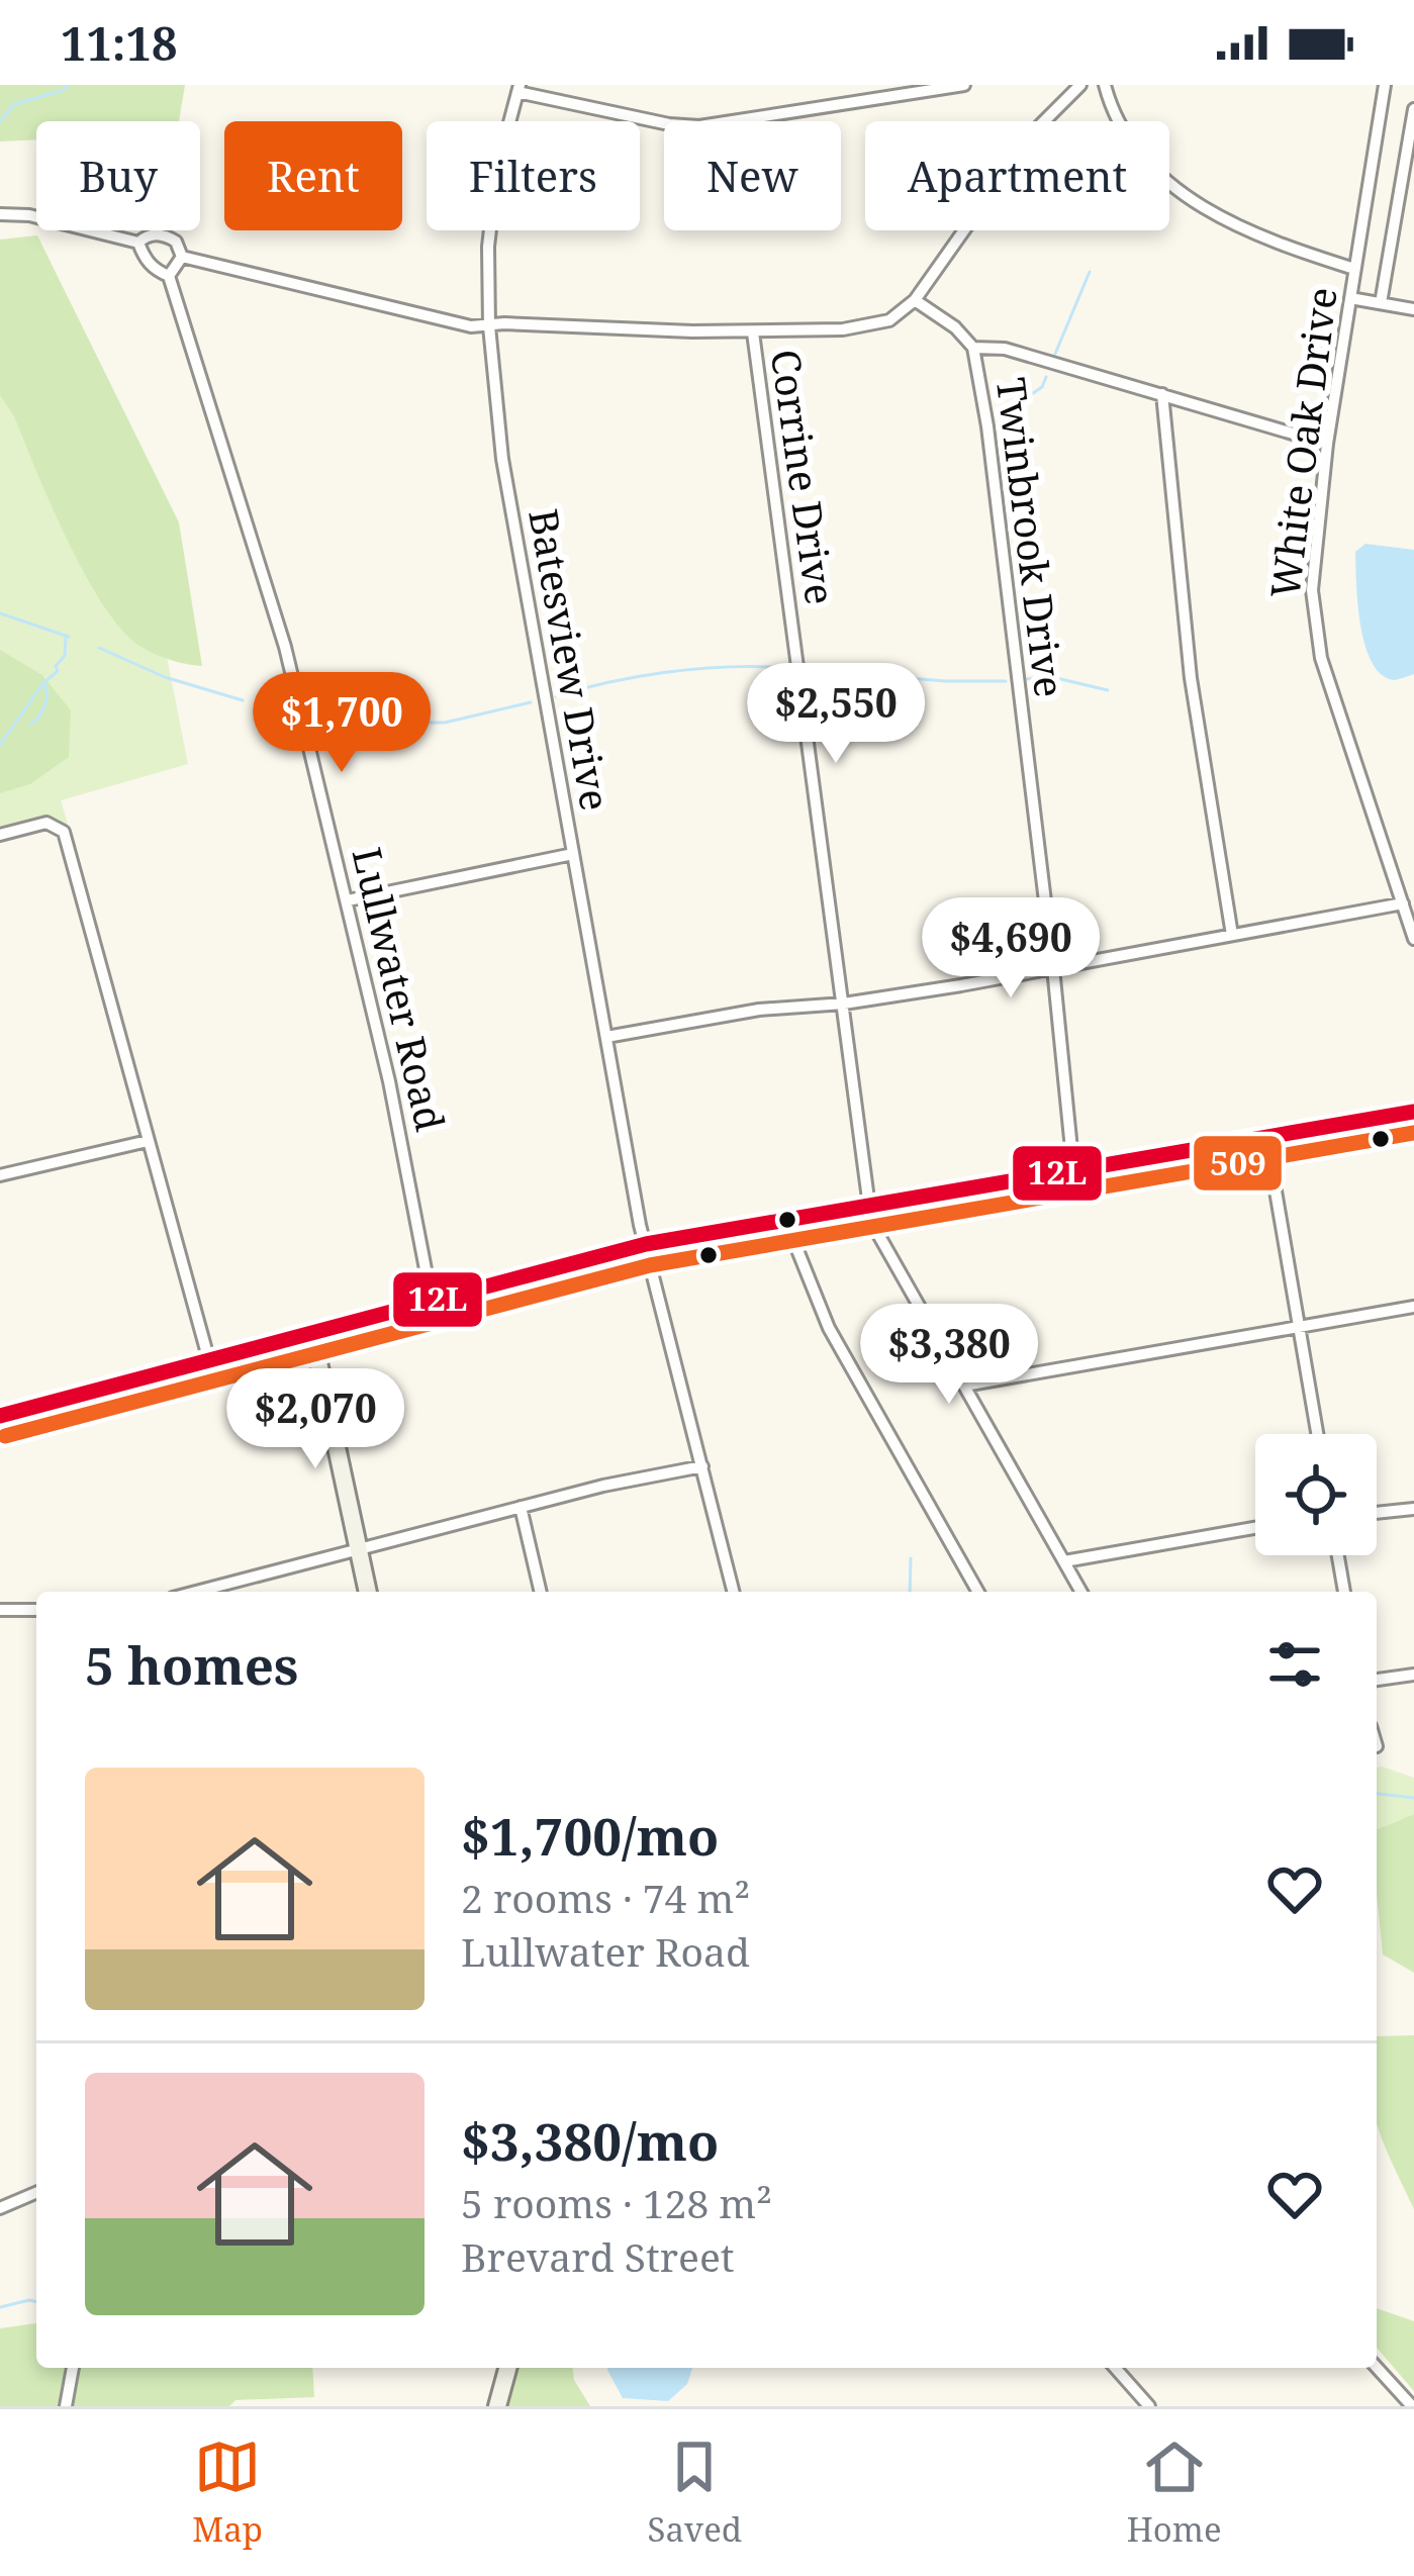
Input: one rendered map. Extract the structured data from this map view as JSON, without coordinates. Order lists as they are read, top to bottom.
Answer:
{
  "streets": {
    "street": [
      "White Oak Drive",
      "Corrine Drive",
      "Twinbrook Drive",
      "Batesview Drive",
      "Lullwater Road"
    ]
  },
  "lines": ["transit line 12L", "transit line 509"],
  "page": {
    "status": "11:18",
    "chip": [
      "Buy",
      "Rent",
      "Filters",
      "New",
      "Apartment"
    ],
    "price": [
      "$2,550",
      "$1,700",
      "$4,690",
      "$3,380",
      "$2,070"
    ],
    "heading": "5 homes",
    "list": [
      {
        "name": "$1,700/mo",
        "note": "2 rooms · 74 m² · Lullwater Road"
      },
      {
        "name": "$3,380/mo",
        "note": "5 rooms · 128 m² · Brevard Street"
      }
    ],
    "tabs": ["Map", "Saved", "Home"]
  }
}
